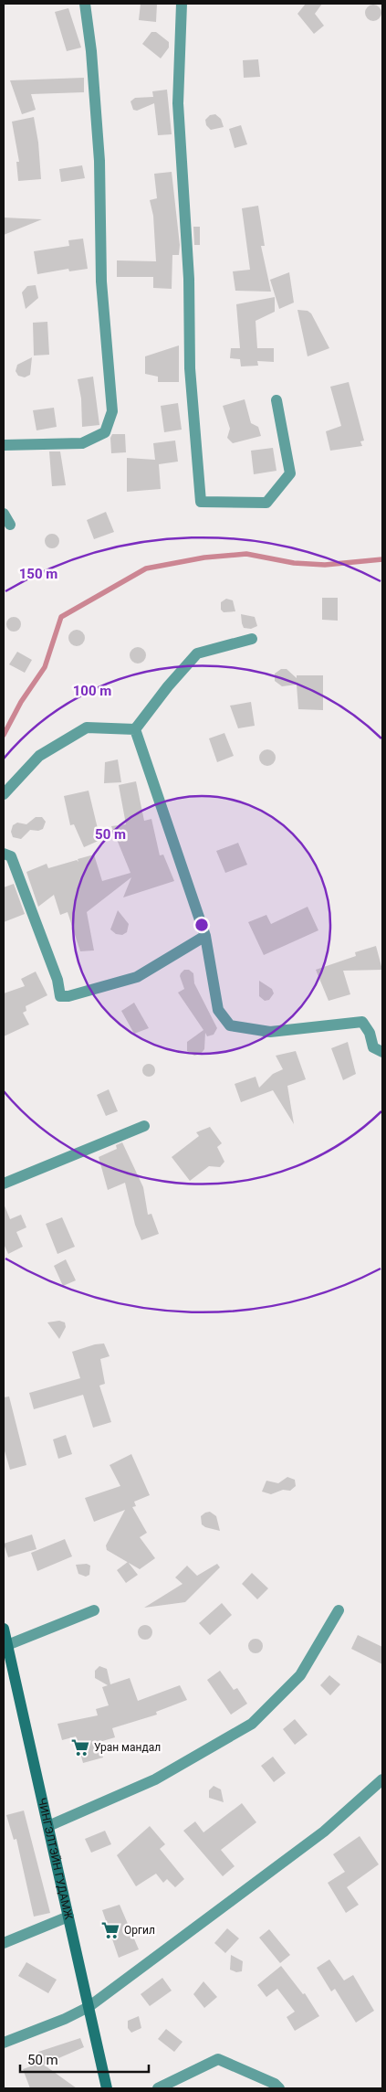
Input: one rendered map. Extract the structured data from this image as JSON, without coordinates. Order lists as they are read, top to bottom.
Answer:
{
  "streets": {
    "main road": ["ЧИНГЭЛТЭЙН ГУДАМЖ"]
  },
  "places": {
    "supermarket": ["Уран мандал", "Оргил"]
  },
  "scale_bar": "50 m",
  "rings": ["150 m", "100 m", "50 m"]
}
